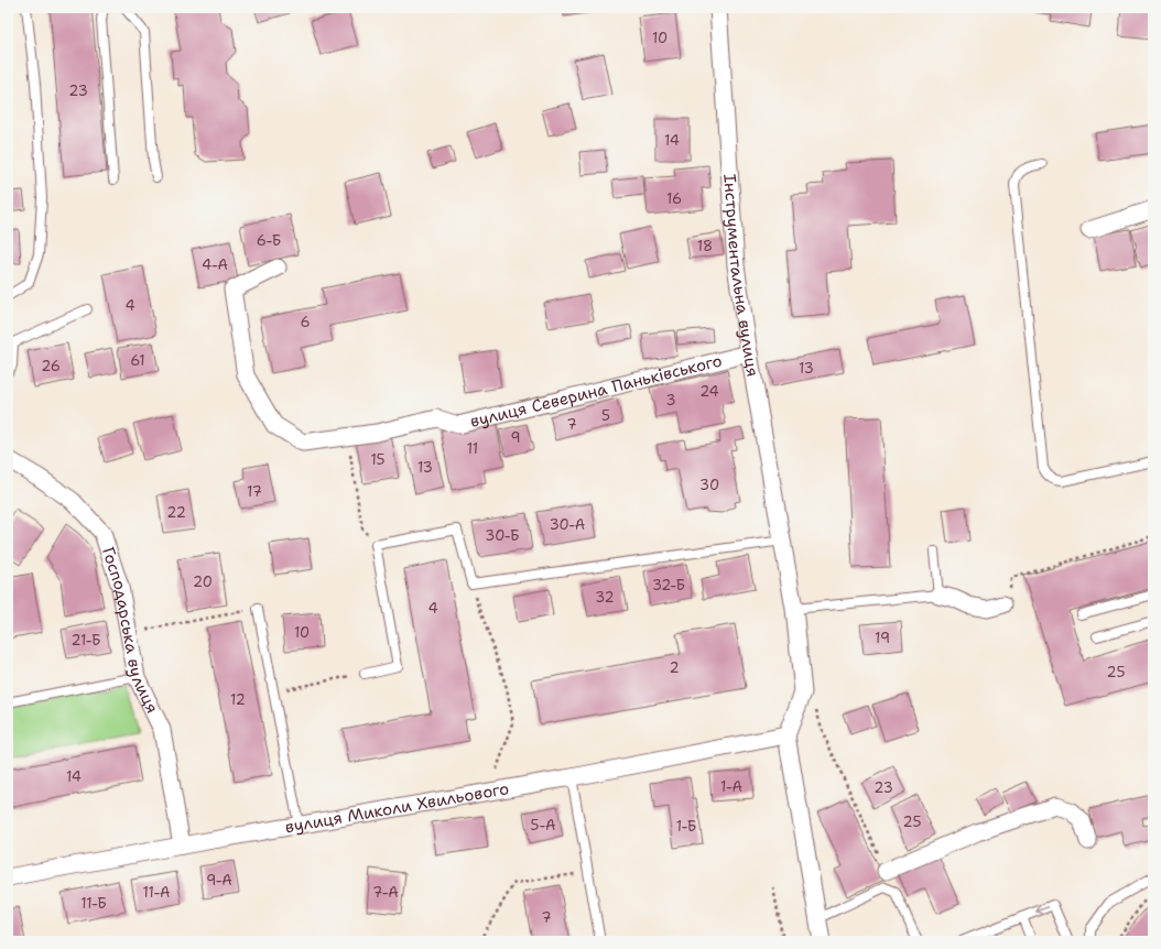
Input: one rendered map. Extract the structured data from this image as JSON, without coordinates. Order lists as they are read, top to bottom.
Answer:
{
  "streets": {
    "street": [
      "Інструментальна вулиця",
      "вулиця Северина Паньківського",
      "Господарська вулиця",
      "вулиця Миколи Хвильового"
    ]
  },
  "crossings": [
    ["Інструментальна вулиця", "вулиця Северина Паньківського"],
    ["Інструментальна вулиця", "вулиця Миколи Хвильового"],
    ["Господарська вулиця", "вулиця Миколи Хвильового"]
  ],
  "house_numbers": [
    "10",
    "23",
    "14",
    "16",
    "6-Б",
    "18",
    "4-А",
    "4",
    "6",
    "61",
    "26",
    "13",
    "24",
    "3",
    "5",
    "7",
    "9",
    "11",
    "15",
    "13",
    "30",
    "17",
    "22",
    "30-А",
    "30-Б",
    "20",
    "32-Б",
    "32",
    "4",
    "10",
    "19",
    "21-Б",
    "2",
    "25",
    "12",
    "14",
    "1-А",
    "23",
    "25",
    "5-А",
    "1-Б",
    "9-А",
    "11-А",
    "7-А",
    "11-Б",
    "7"
  ]
}
